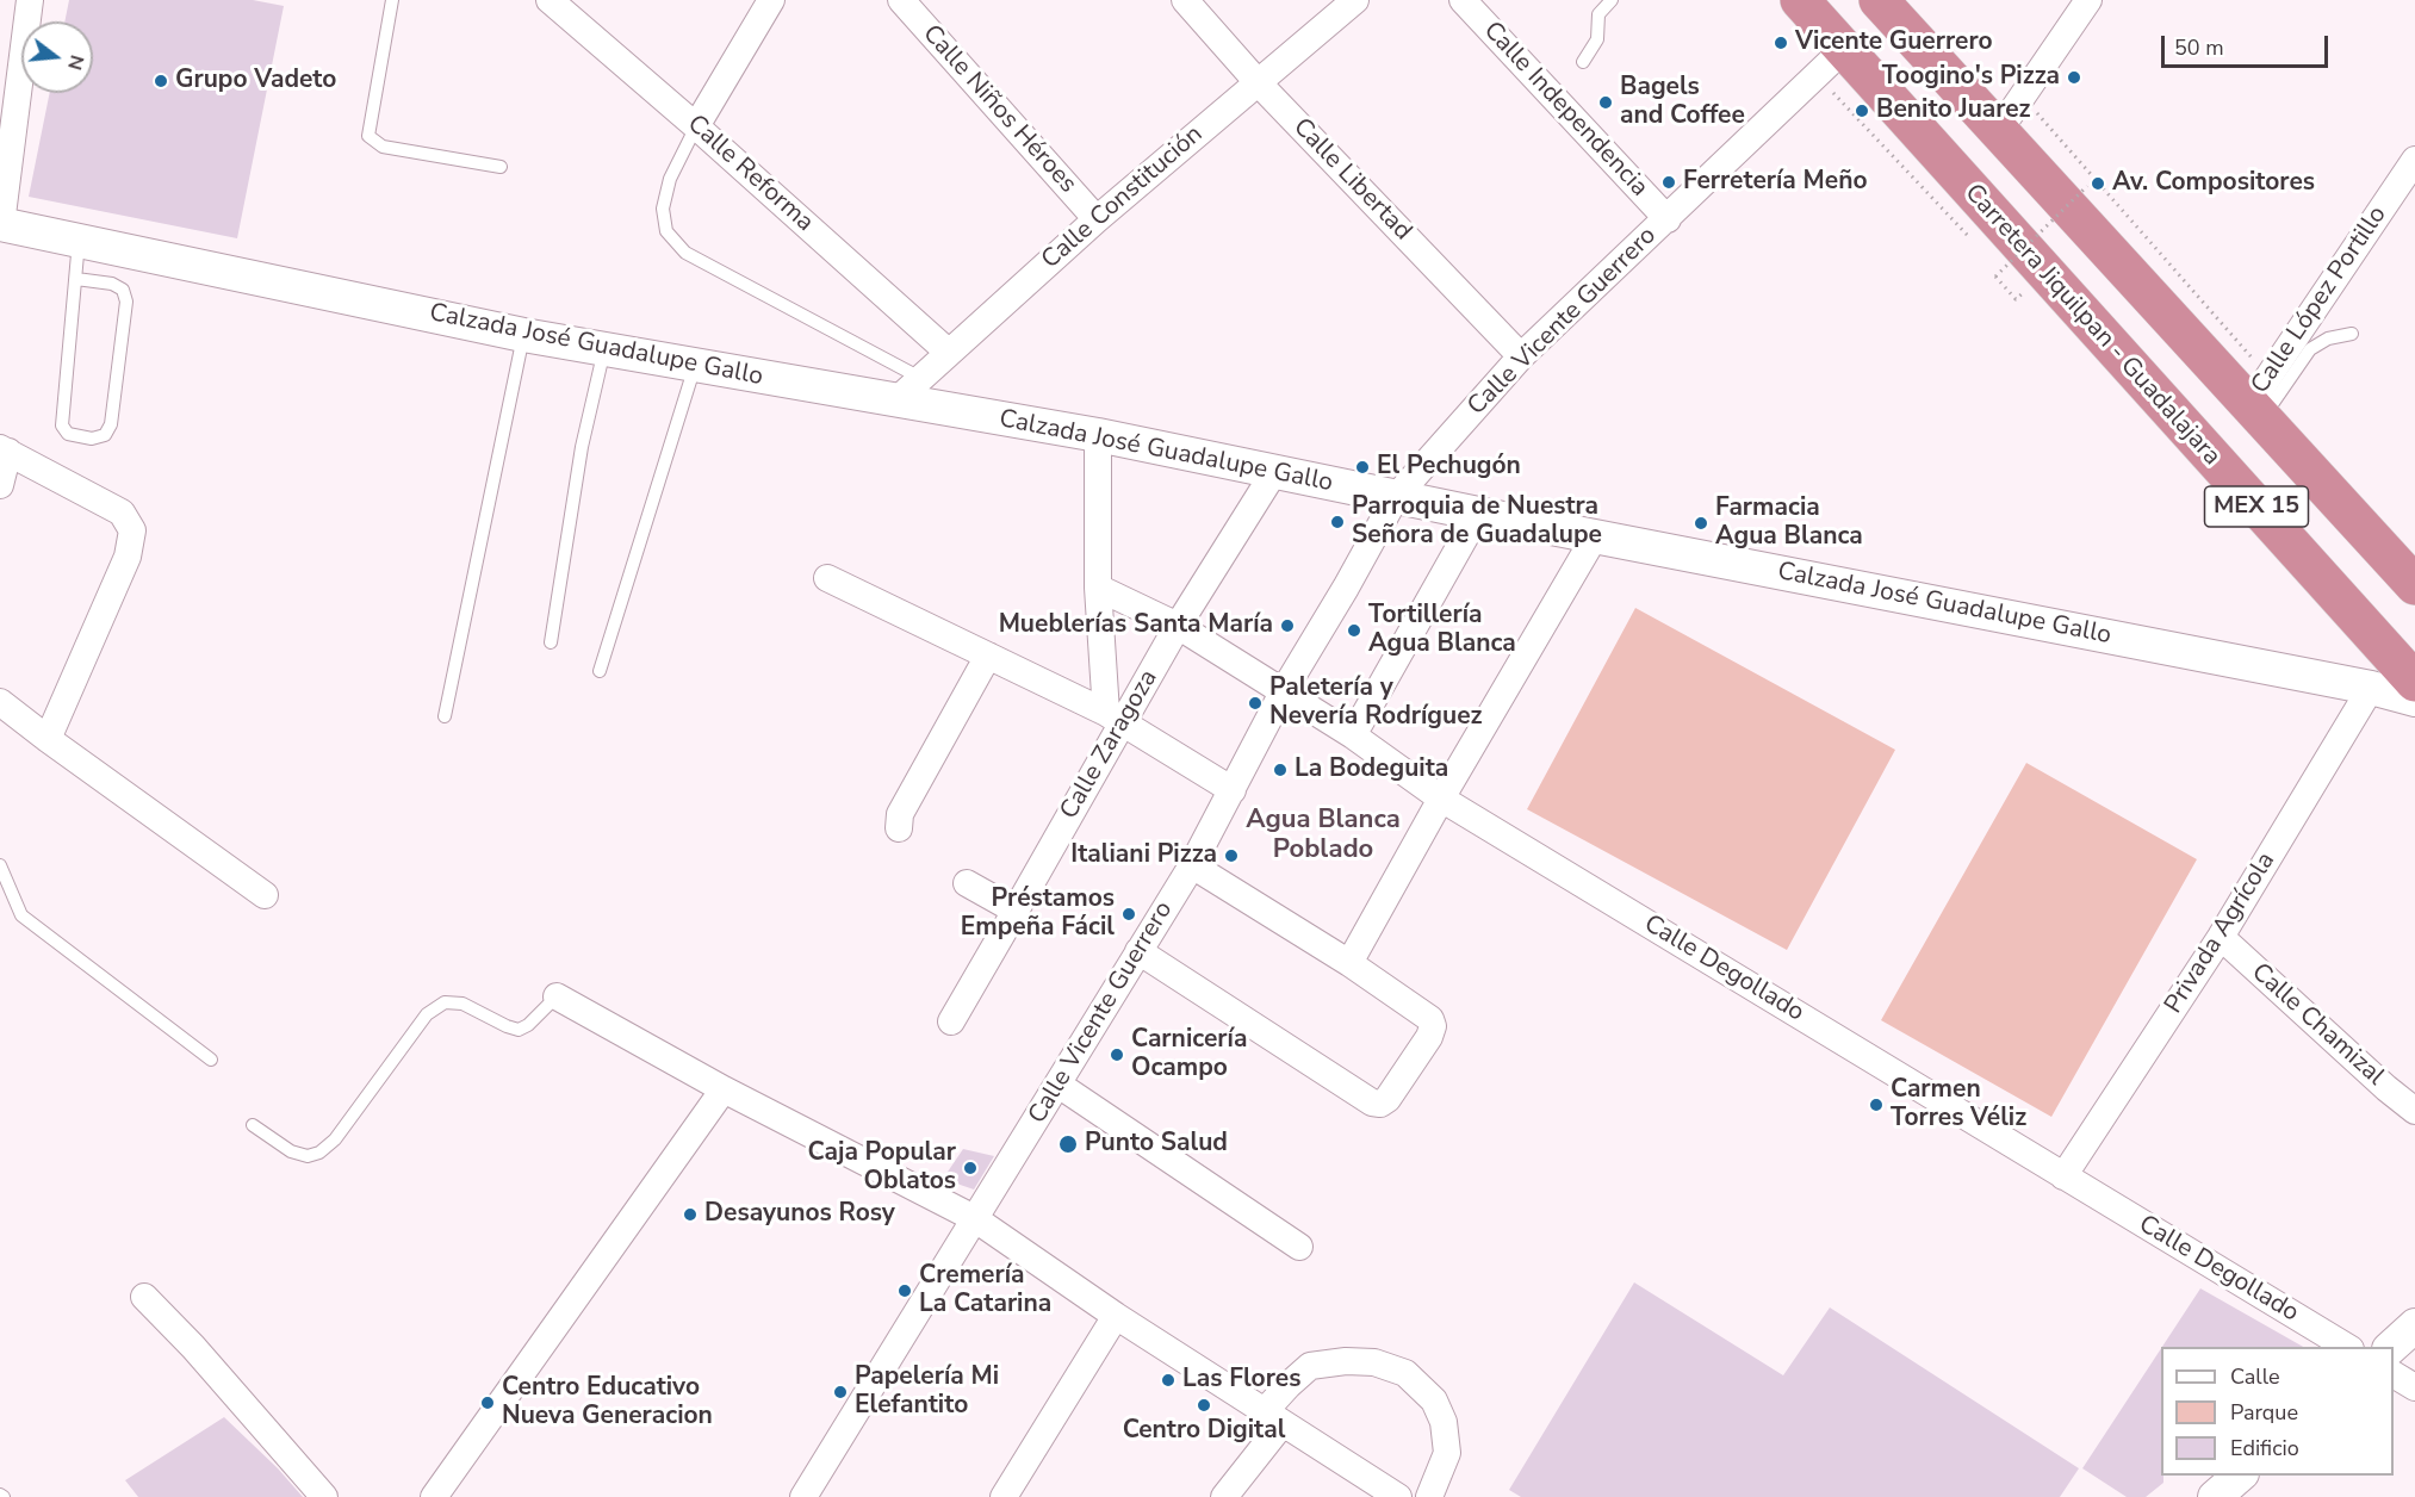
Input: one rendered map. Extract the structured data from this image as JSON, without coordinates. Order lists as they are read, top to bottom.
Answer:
{
  "streets": {
    "highway": ["Carretera Jiquilpan - Guadalajara", "MEX 15"],
    "street": [
      "Calle Niños Héroes",
      "Calle Independencia",
      "Calle Reforma",
      "Calle Libertad",
      "Calle Constitución",
      "Calle López Portillo",
      "Calle Vicente Guerrero",
      "Calzada José Guadalupe Gallo",
      "Calle Zaragoza",
      "Privada Agrícola",
      "Calle Degollado",
      "Calle Chamizal"
    ]
  },
  "crossings": [
    ["Calle Niños Héroes", "Calle Constitución"],
    ["Calle Independencia", "Calle Vicente Guerrero"],
    ["Calle Reforma", "Calle Constitución"],
    ["Calle Libertad", "Calle Constitución"],
    ["Calle Libertad", "Calle Vicente Guerrero"],
    ["Calle Constitución", "Calzada José Guadalupe Gallo"],
    ["Calle López Portillo", "MEX 15"],
    ["Calle Vicente Guerrero", "Carretera Jiquilpan - Guadalajara"],
    ["Calle Vicente Guerrero", "Calzada José Guadalupe Gallo"],
    ["Calle Vicente Guerrero", "Calle Degollado"],
    ["Calzada José Guadalupe Gallo", "Calle Zaragoza"],
    ["Calzada José Guadalupe Gallo", "Privada Agrícola"],
    ["Calle Zaragoza", "Calle Degollado"],
    ["Privada Agrícola", "Calle Degollado"],
    ["Privada Agrícola", "Calle Chamizal"]
  ],
  "districts": ["Agua Blanca Poblado"],
  "places": [
    "Vicente Guerrero",
    "Toogino's Pizza",
    "Grupo Vadeto",
    "Bagels and Coffee",
    "Benito Juarez",
    "Ferretería Meño",
    "Av. Compositores",
    "El Pechugón",
    "Parroquia de Nuestra Señora de Guadalupe",
    "Farmacia Agua Blanca",
    "Mueblerías Santa María",
    "Tortillería Agua Blanca",
    "Paletería y Nevería Rodríguez",
    "La Bodeguita",
    "Italiani Pizza",
    "Préstamos Empeña Fácil",
    "Carnicería Ocampo",
    "Carmen Torres Véliz",
    "Punto Salud",
    "Caja Popular Oblatos",
    "Desayunos Rosy",
    "Cremería La Catarina",
    "Las Flores",
    "Papelería Mi Elefantito",
    "Centro Educativo Nueva Generacion",
    "Centro Digital"
  ],
  "legend": ["Calle", "Parque", "Edificio"],
  "scale_bar": "50 m",
  "north": "right"
}
